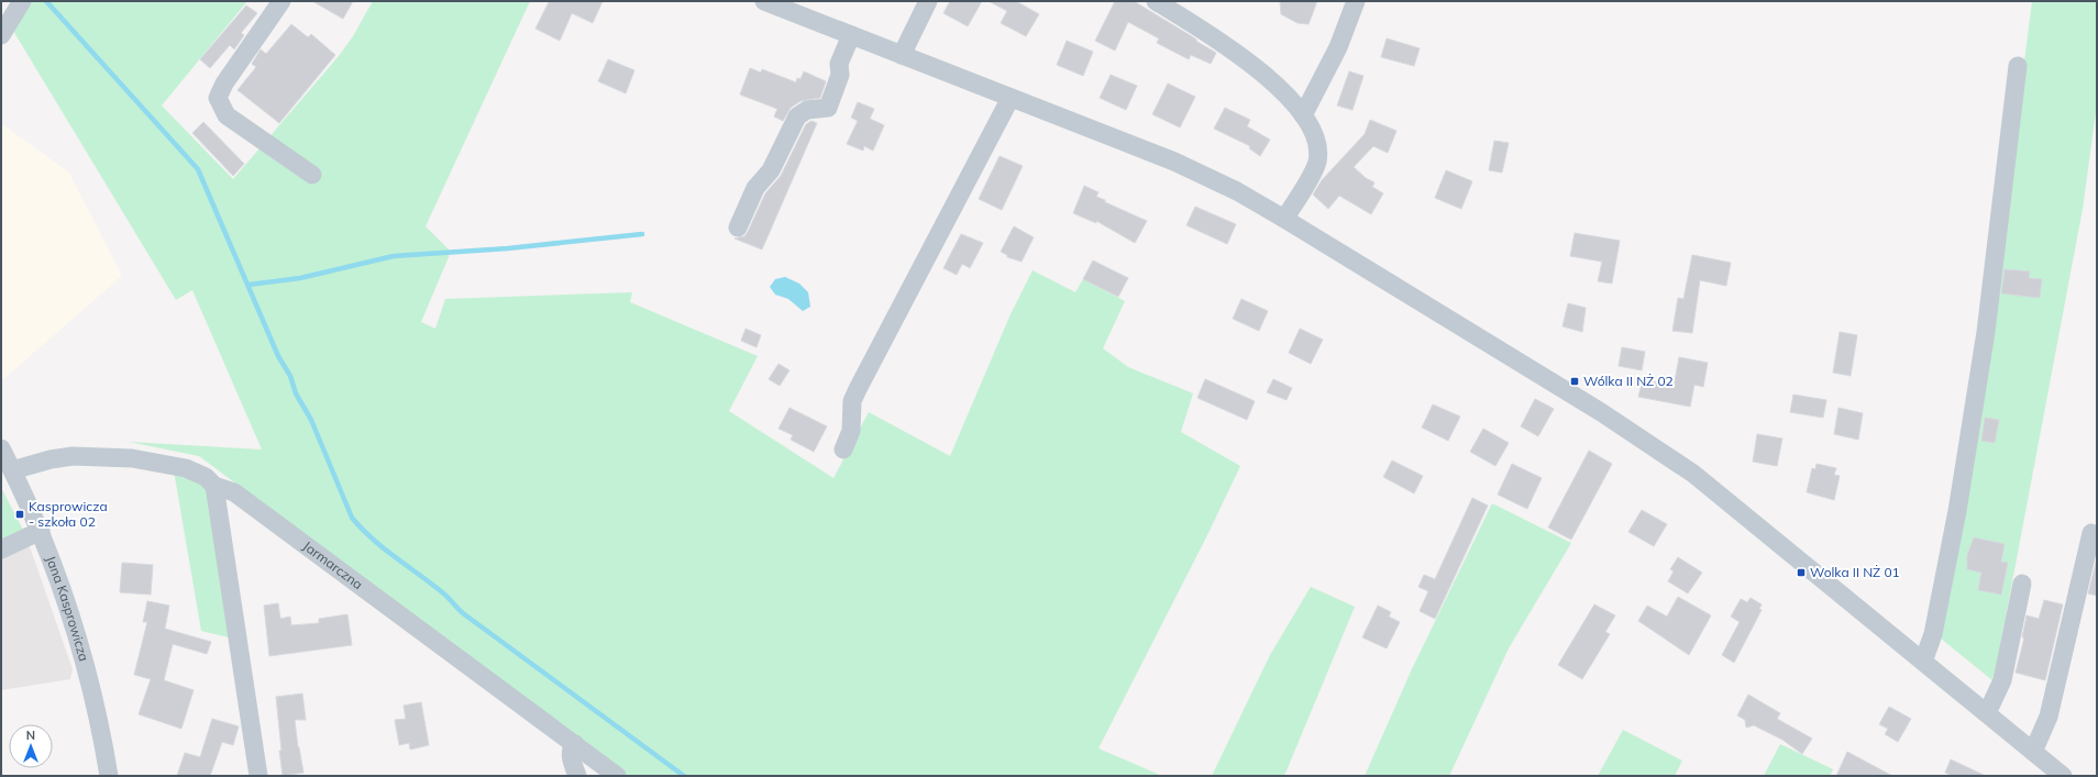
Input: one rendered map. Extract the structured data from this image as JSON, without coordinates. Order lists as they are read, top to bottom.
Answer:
{
  "streets": {
    "street": ["Jarmarczna", "Jana Kasprowicza"]
  },
  "crossings": [
    ["Jarmarczna", "Jana Kasprowicza"]
  ],
  "places": {
    "transit": ["Wólka II NŻ 02", "Kasprowicza - szkoła 02", "Wolka II NŻ 01"]
  },
  "north": "top"
}
